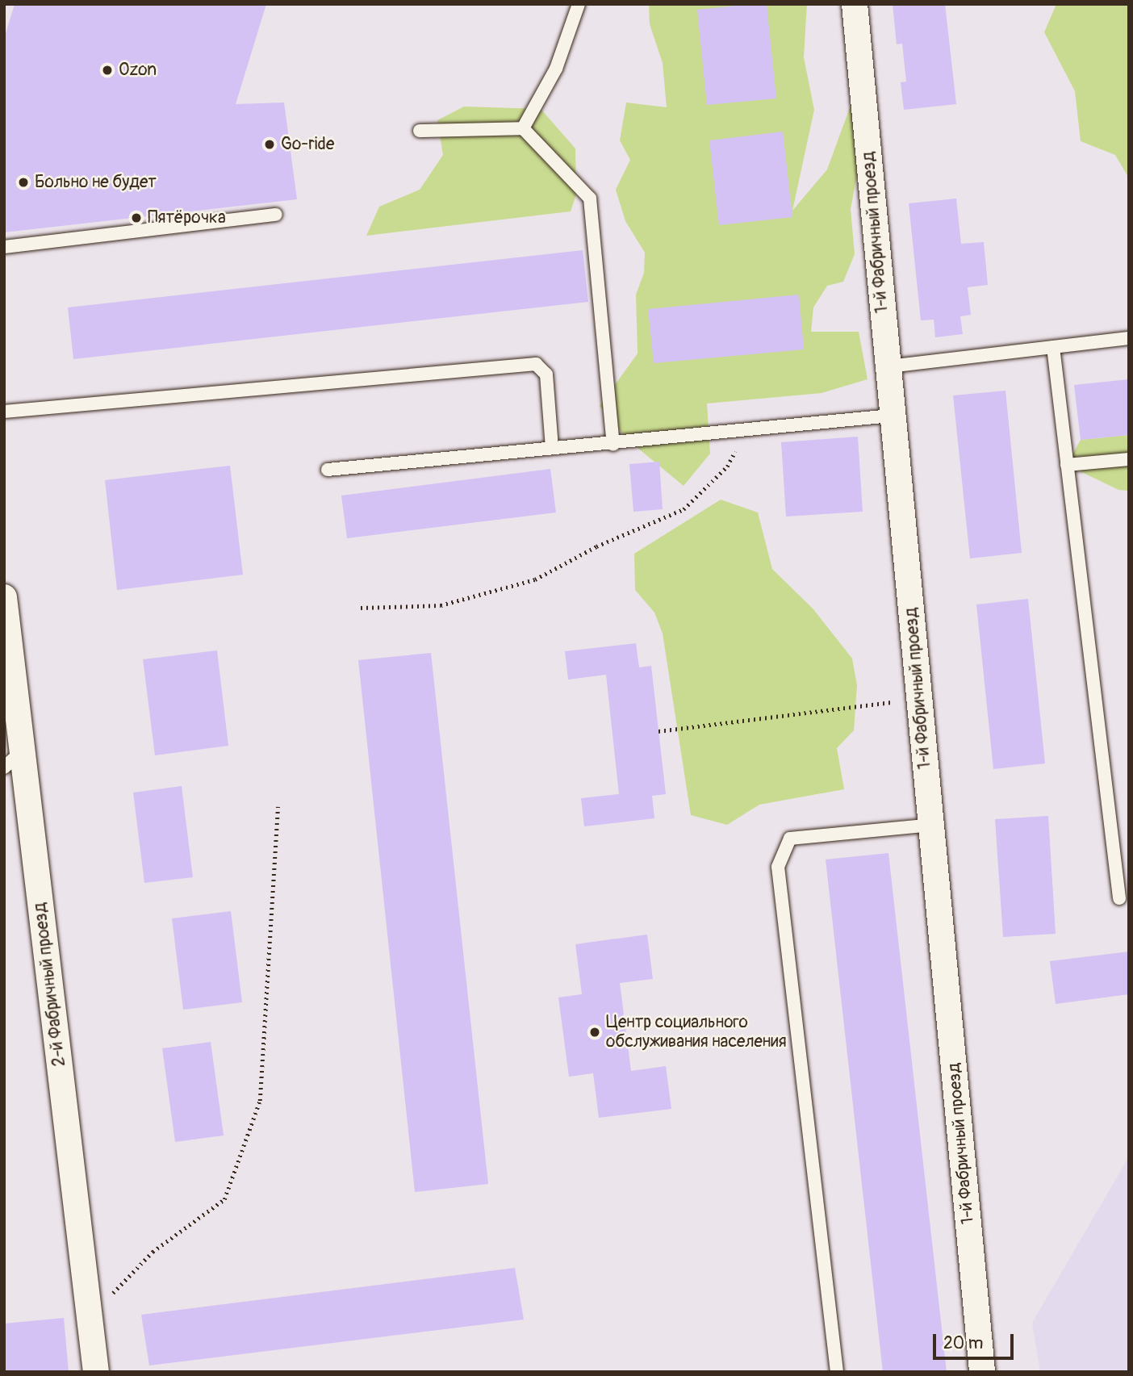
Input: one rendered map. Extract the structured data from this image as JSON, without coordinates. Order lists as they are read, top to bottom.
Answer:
{
  "streets": {
    "street": ["1-й Фабричный проезд", "2-й Фабричный проезд"]
  },
  "places": [
    "Ozon",
    "Go-ride",
    "Больно не будет",
    "Пятёрочка",
    "Центр социального обслуживания населения"
  ],
  "scale_bar": "20 m"
}
